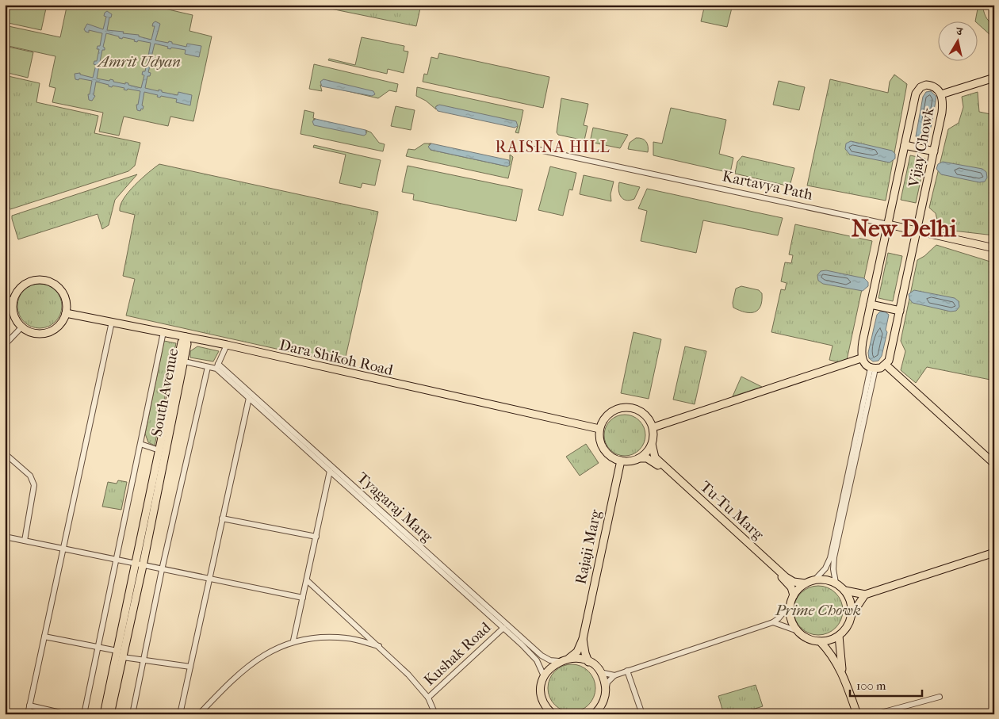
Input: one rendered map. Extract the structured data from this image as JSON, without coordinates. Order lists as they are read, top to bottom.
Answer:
{
  "streets": {
    "main road": [
      "Vijay Chowk",
      "Kartavya Path",
      "Dara Shikoh Road",
      "South Avenue",
      "Tu-Tu Marg",
      "Rajaji Marg"
    ],
    "street": ["Tyagaraj Marg", "Kushak Road"]
  },
  "crossings": [
    ["Vijay Chowk", "Kartavya Path"],
    ["Dara Shikoh Road", "South Avenue"],
    ["Dara Shikoh Road", "Tu-Tu Marg"],
    ["Dara Shikoh Road", "Rajaji Marg"],
    ["South Avenue", "Tyagaraj Marg"],
    ["Tyagaraj Marg", "Kushak Road"],
    ["Tu-Tu Marg", "Rajaji Marg"]
  ],
  "districts": ["RAISINA HILL", "New Delhi"],
  "parks": ["Amrit Udyan", "Prime Chowk"],
  "scale_bar": "100 m",
  "north": "top"
}
